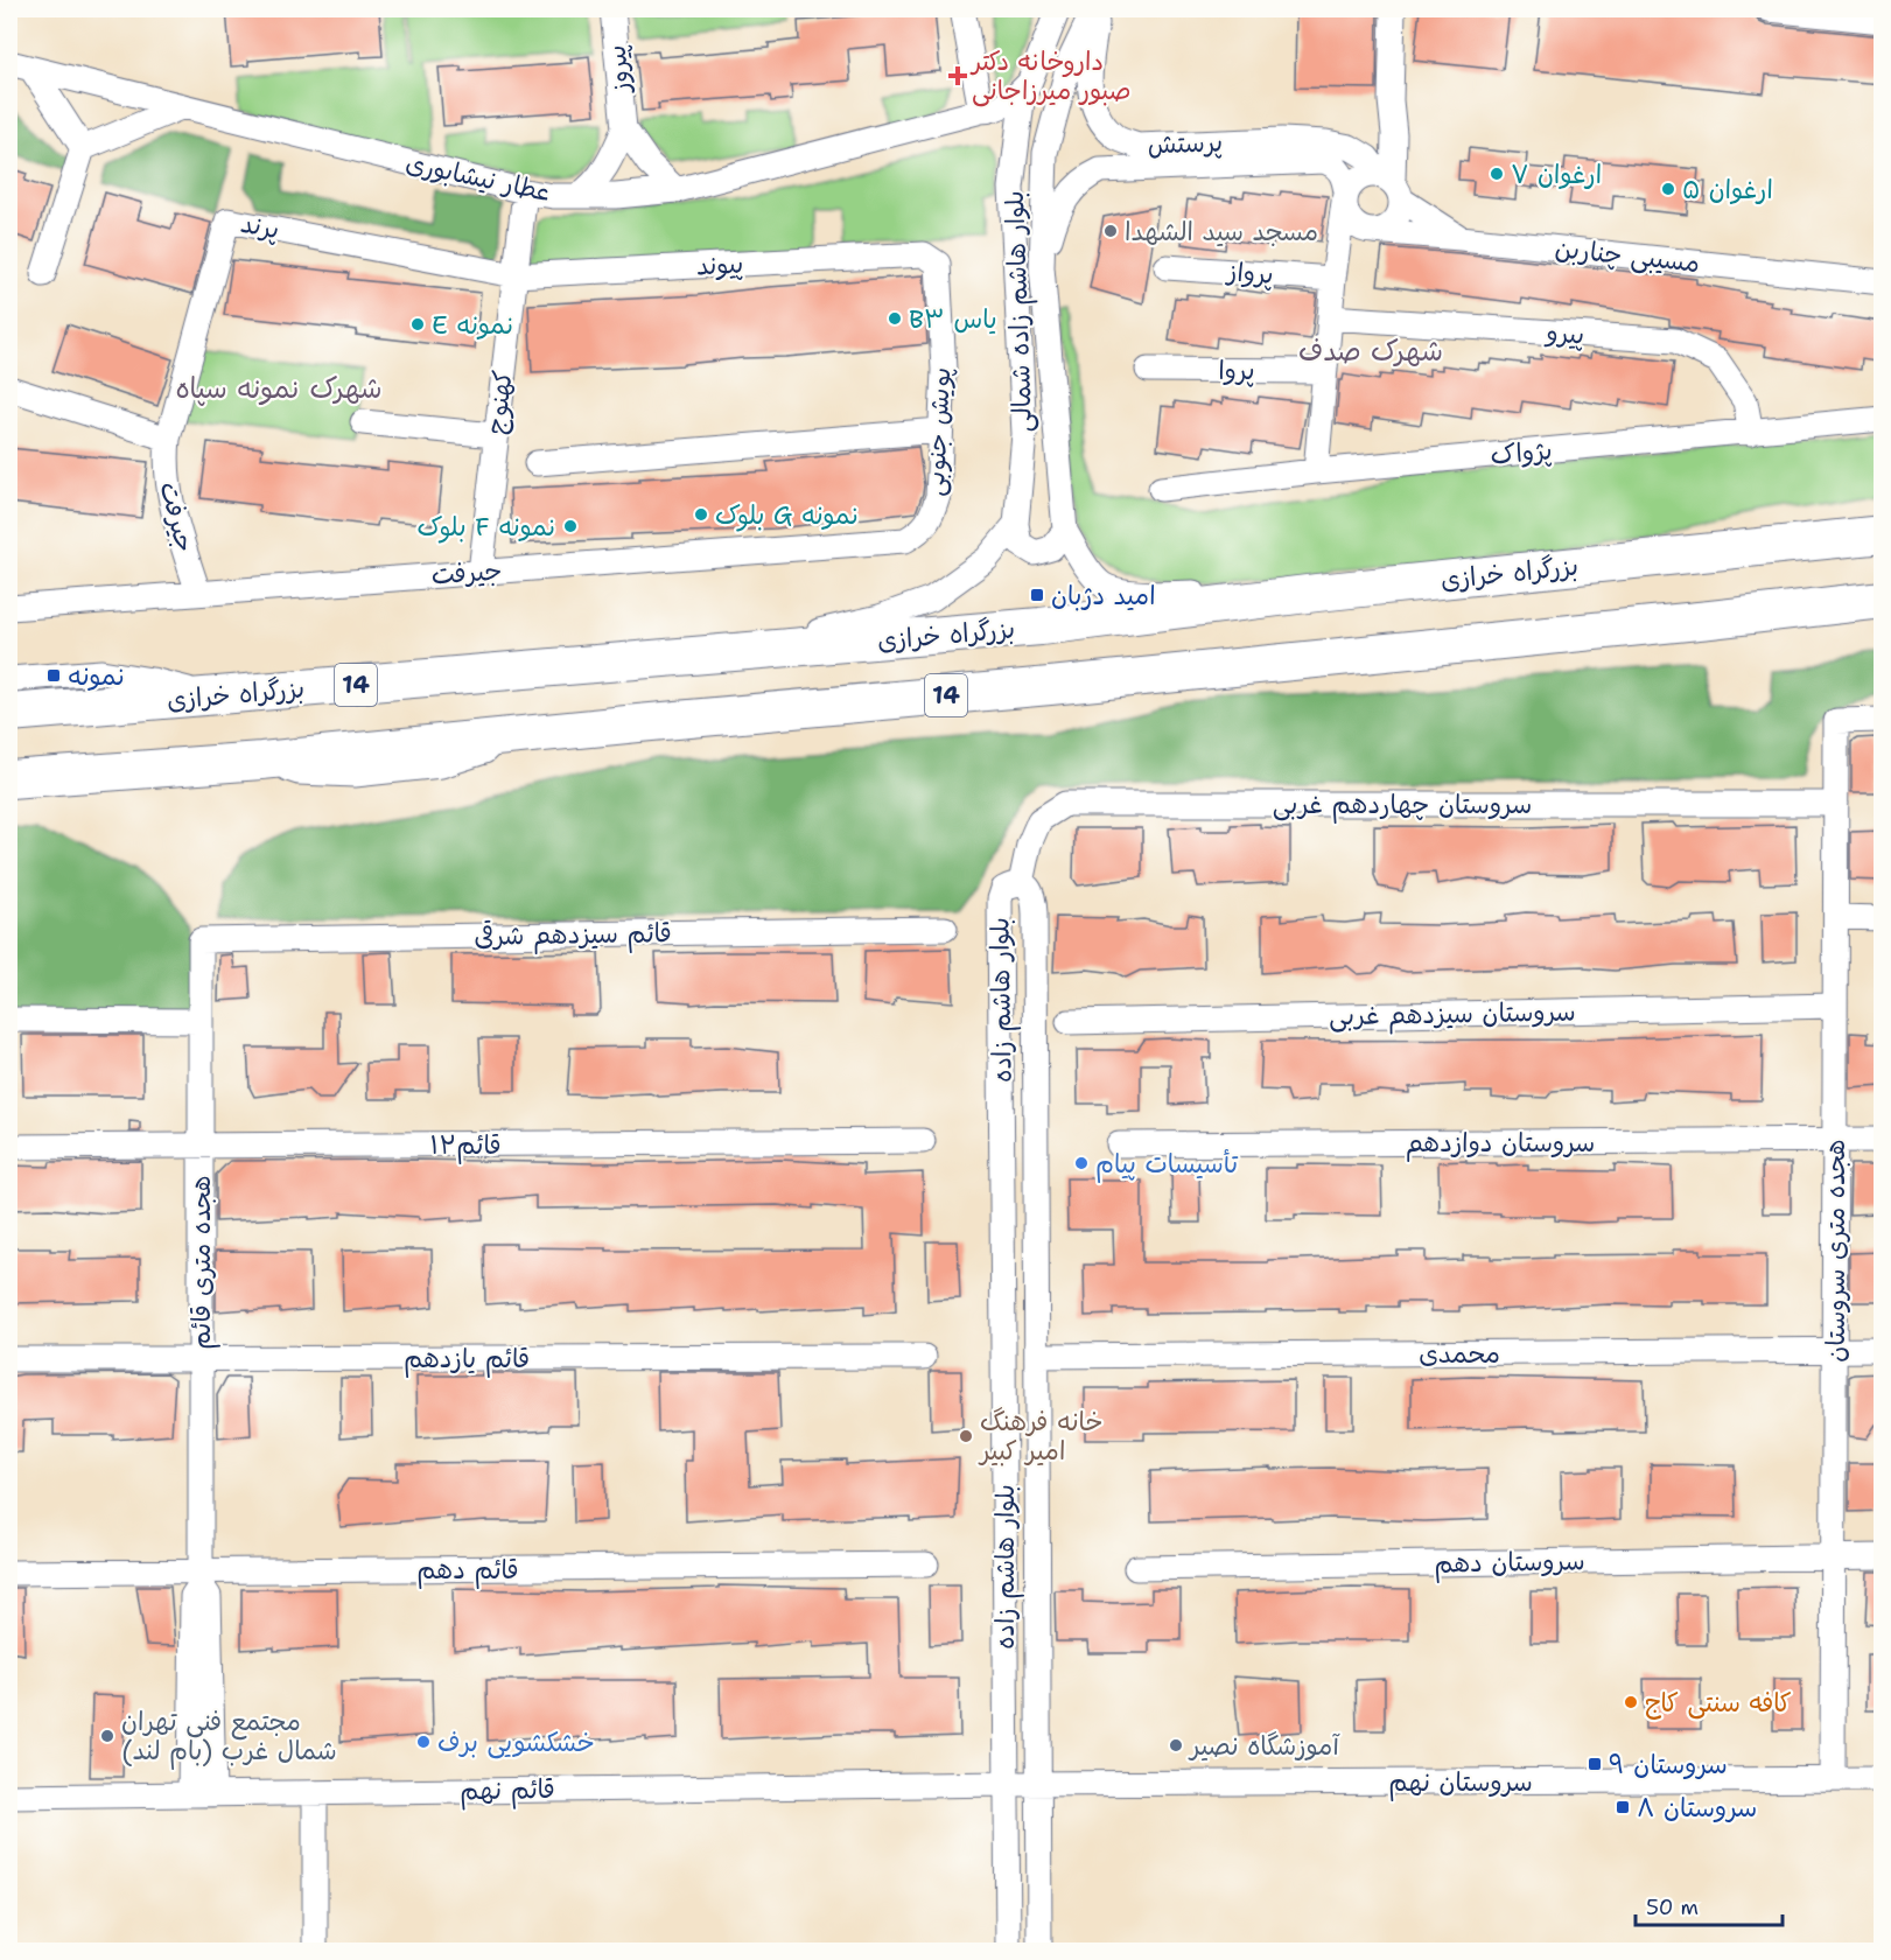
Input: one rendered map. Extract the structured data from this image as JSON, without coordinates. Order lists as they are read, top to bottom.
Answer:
{
  "streets": {
    "highway": ["بزرگراه خرازی", "14"],
    "street": [
      "پیروز",
      "پرستش",
      "عطار نیشابوری",
      "پرند",
      "مسیبی چناربن",
      "پیوند",
      "پرواز",
      "بلوار هاشم زاده شمالی",
      "پیرو",
      "پروا",
      "كهنوج",
      "پویش جنوبی",
      "پژواک",
      "جیرفت",
      "جيرفت",
      "سروستان چهاردهم غربی",
      "قائم سیزدهم شرقی",
      "بلوار هاشم زاده",
      "سروستان سیزدهم غربی",
      "سروستان دوازدهم",
      "قائم۱۲",
      "هجده متری سروستان",
      "هجده متری قائم",
      "محمدی",
      "قائم یازدهم",
      "سروستان دهم",
      "قائم دهم",
      "سروستان نهم",
      "قائم نهم"
    ]
  },
  "crossings": [
    ["پیروز", "عطار نیشابوری"],
    ["پرستش", "مسیبی چناربن"],
    ["پرستش", "بلوار هاشم زاده شمالی"],
    ["عطار نیشابوری", "بلوار هاشم زاده شمالی"],
    ["عطار نیشابوری", "كهنوج"],
    ["پرند", "پیوند"],
    ["پرند", "كهنوج"],
    ["پرند", "جیرفت"],
    ["پیوند", "كهنوج"],
    ["پیوند", "پویش جنوبی"],
    ["بلوار هاشم زاده شمالی", "بزرگراه خرازی"],
    ["پیرو", "پژواک"],
    ["كهنوج", "جيرفت"],
    ["پویش جنوبی", "جيرفت"],
    ["جیرفت", "جيرفت"],
    ["سروستان چهاردهم غربی", "بلوار هاشم زاده"],
    ["سروستان چهاردهم غربی", "هجده متری سروستان"],
    ["قائم سیزدهم شرقی", "هجده متری قائم"],
    ["بلوار هاشم زاده", "محمدی"],
    ["بلوار هاشم زاده", "سروستان نهم"],
    ["بلوار هاشم زاده", "قائم نهم"],
    ["سروستان سیزدهم غربی", "هجده متری سروستان"],
    ["سروستان دوازدهم", "هجده متری سروستان"],
    ["قائم۱۲", "هجده متری قائم"],
    ["هجده متری سروستان", "محمدی"],
    ["هجده متری سروستان", "سروستان دهم"],
    ["هجده متری سروستان", "سروستان نهم"],
    ["هجده متری قائم", "قائم یازدهم"],
    ["هجده متری قائم", "قائم دهم"],
    ["هجده متری قائم", "قائم نهم"],
    ["سروستان نهم", "قائم نهم"]
  ],
  "districts": ["شهرک صدف", "شهرک نمونه سپاه"],
  "places": {
    "health": ["داروخانه دکتر صبور میرزاجانی"],
    "other": [
      "ارغوان ۷",
      "ارغوان ۵",
      "مسجد سید الشهدا",
      "B۳ یاس",
      "E نمونه",
      "بلوک G نمونه",
      "بلوک F نمونه",
      "تأسیسات پیام",
      "خانه فرهنگ امیر کبیر",
      "کافه سنتی کاج",
      "مجتمع فنی تهران شمال غرب (بام لند)",
      "خشکشویی برف",
      "آموزشگاه نصیر"
    ],
    "transit": [
      "امید دژبان",
      "نمونه",
      "سروستان ٩",
      "سروستان ٨"
    ]
  },
  "scale_bar": "50 m"
}
